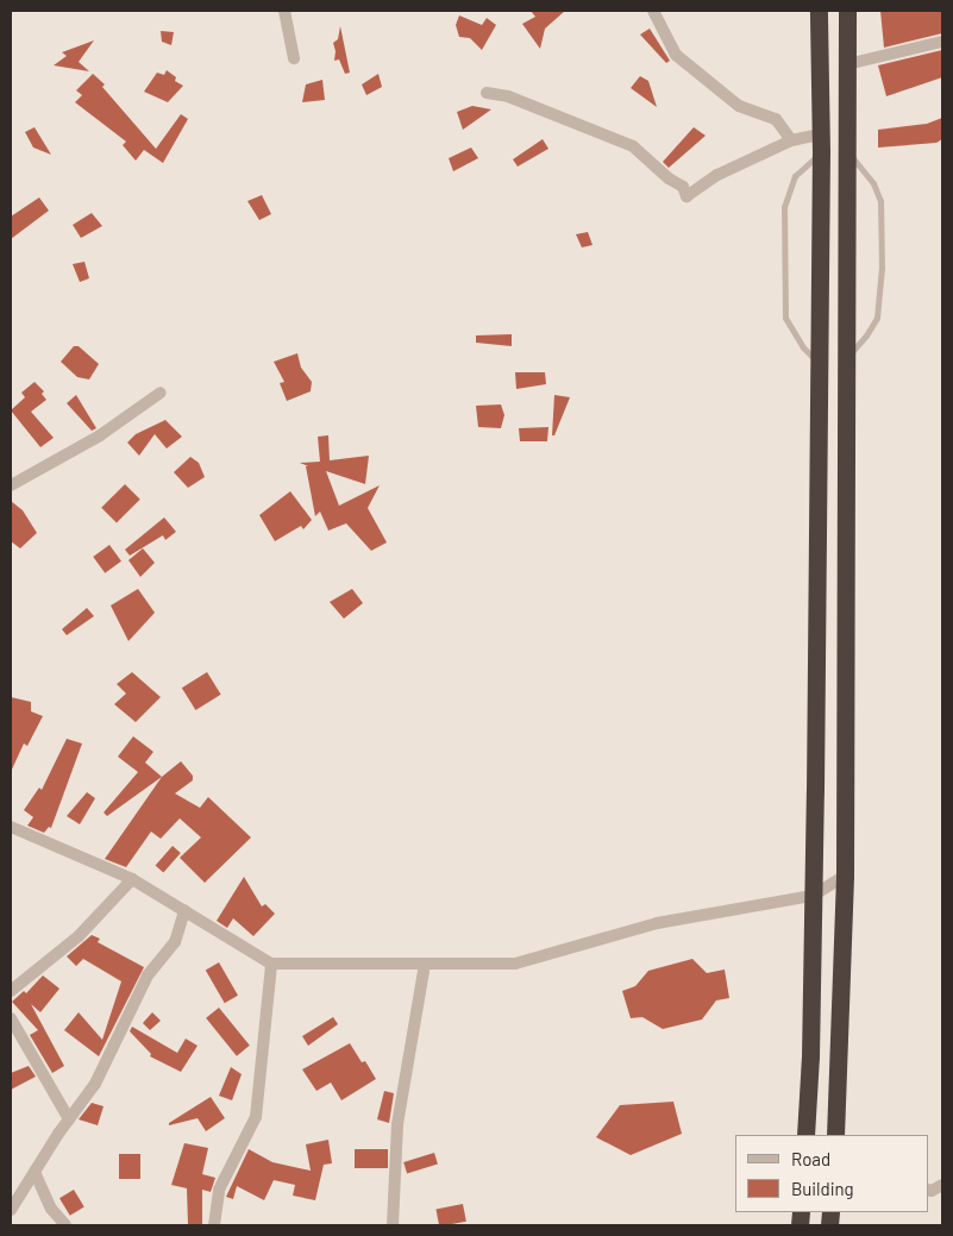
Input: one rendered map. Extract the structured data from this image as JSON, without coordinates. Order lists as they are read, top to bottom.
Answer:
{
  "legend": ["Road", "Building"]
}
